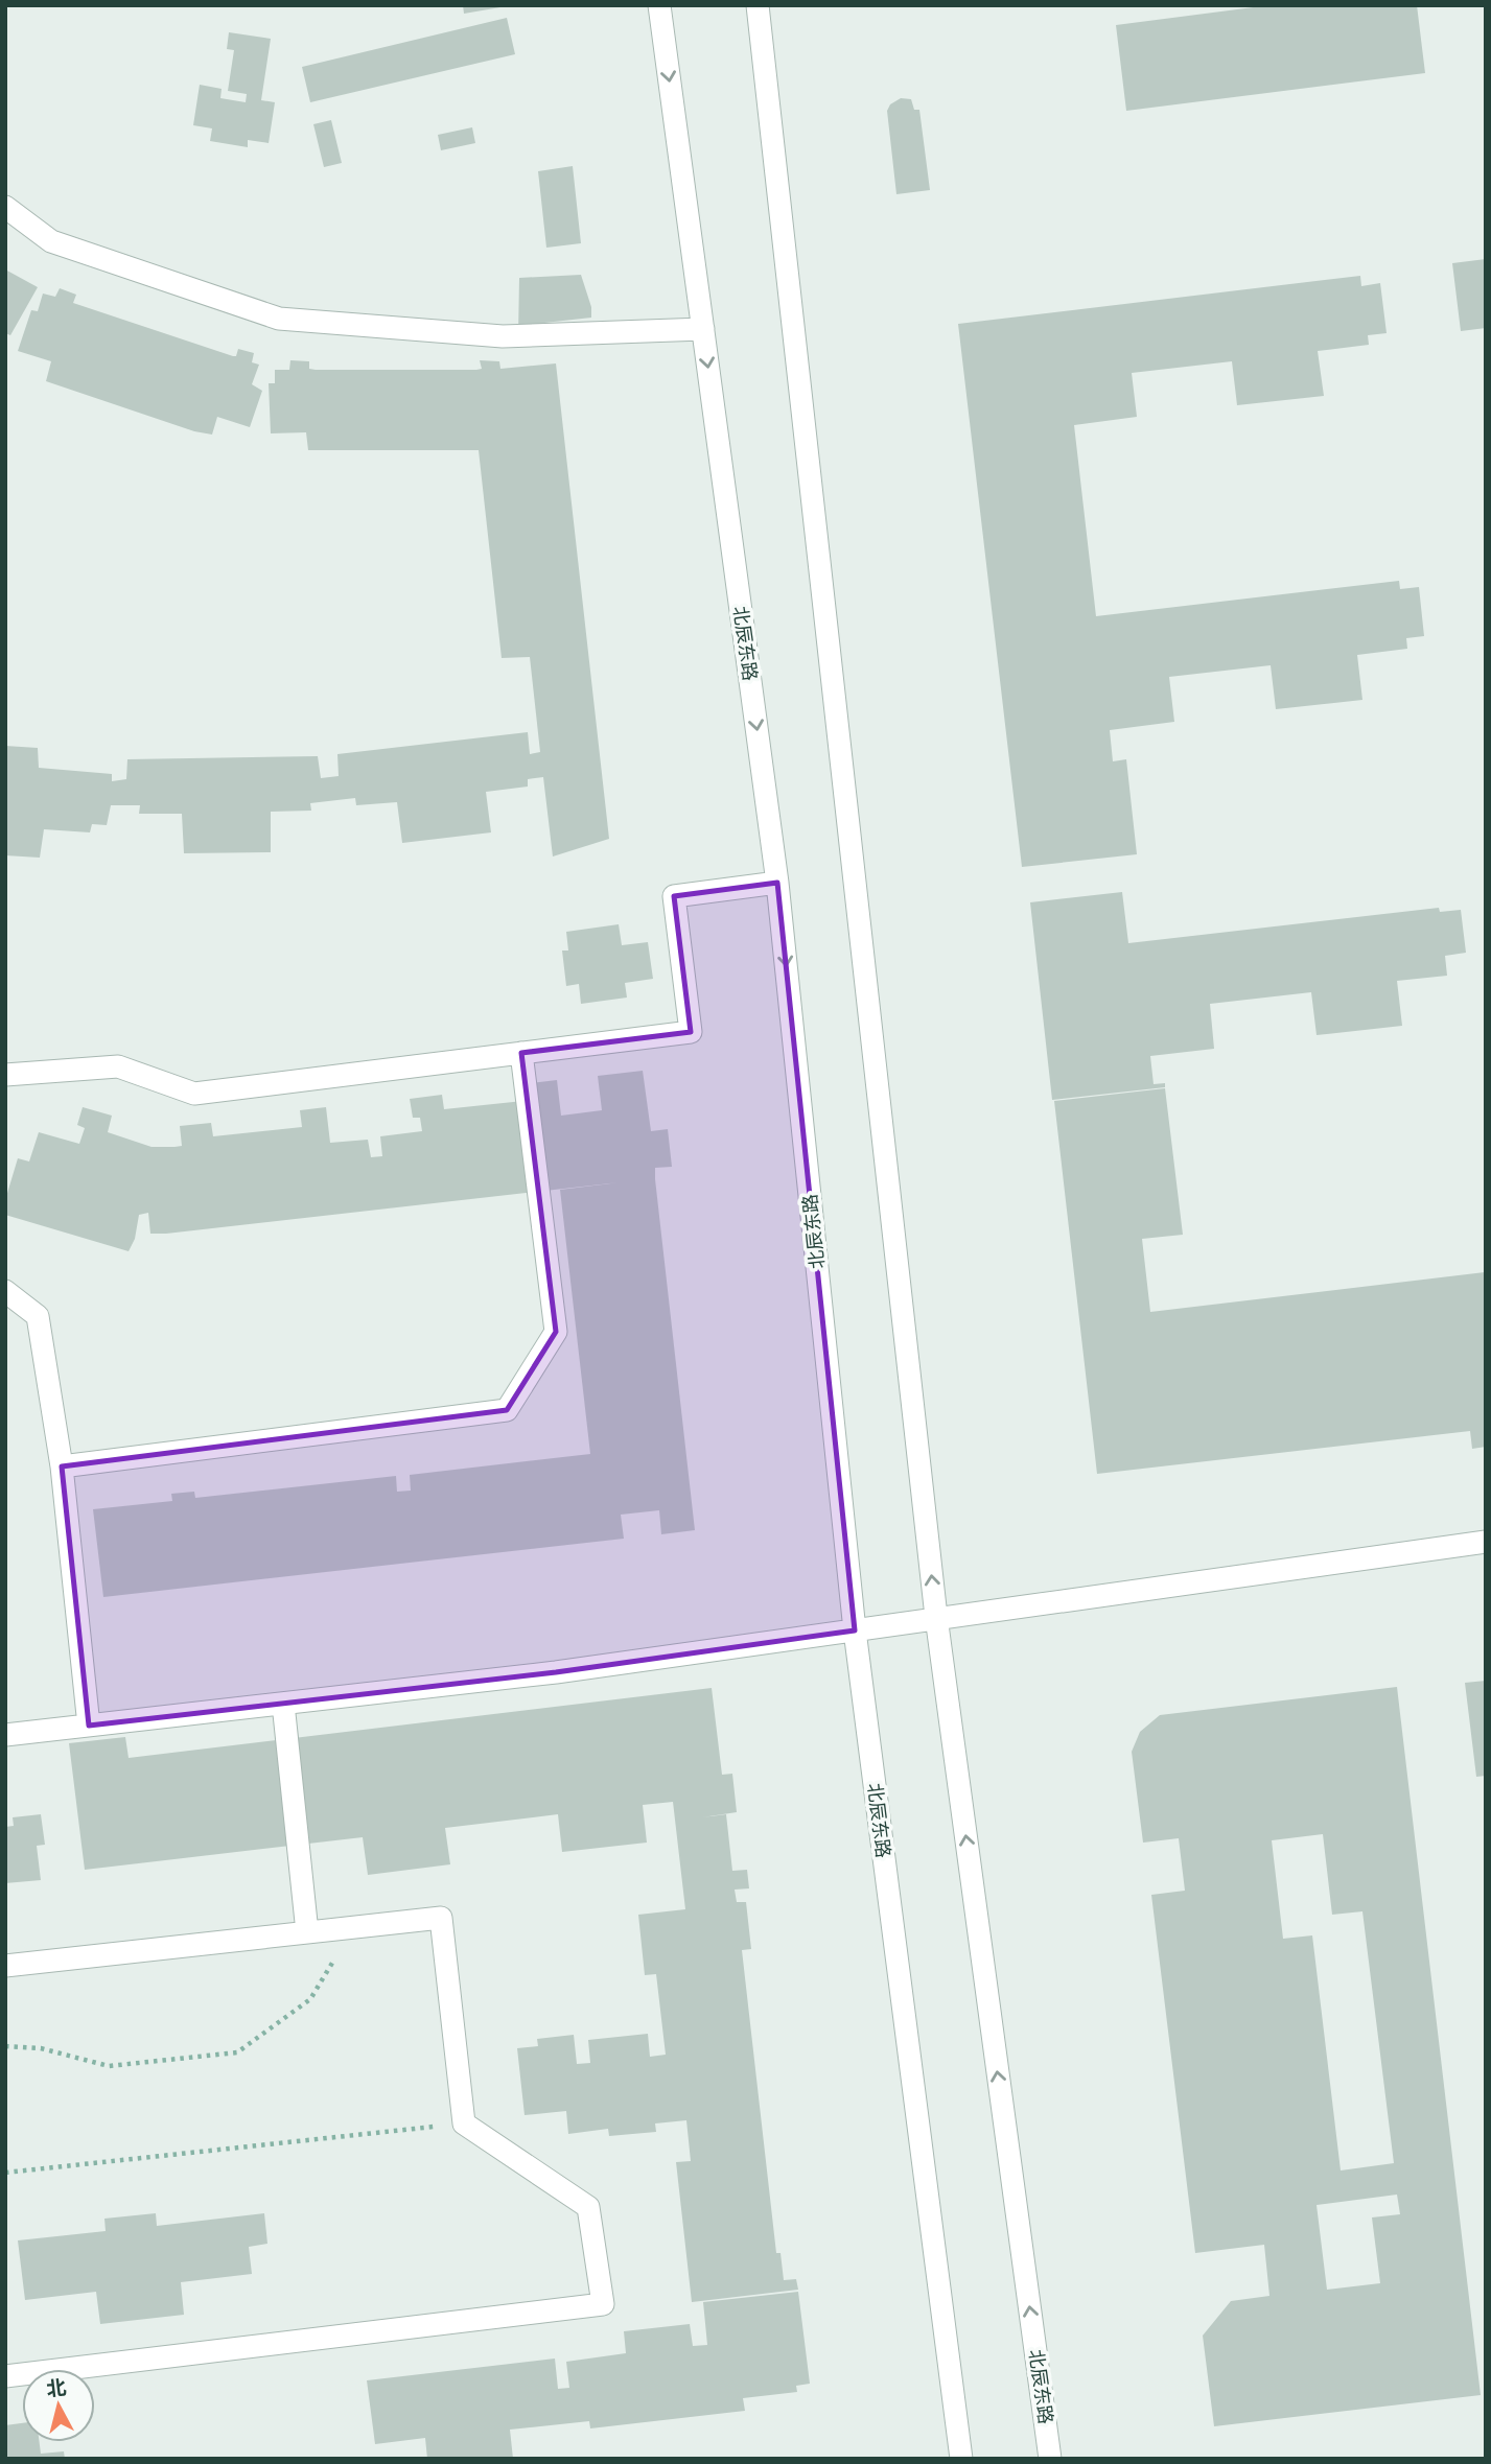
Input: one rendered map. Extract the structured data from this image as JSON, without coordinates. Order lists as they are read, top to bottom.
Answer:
{
  "streets": {
    "street": ["北辰东路"]
  },
  "north": "top"
}
